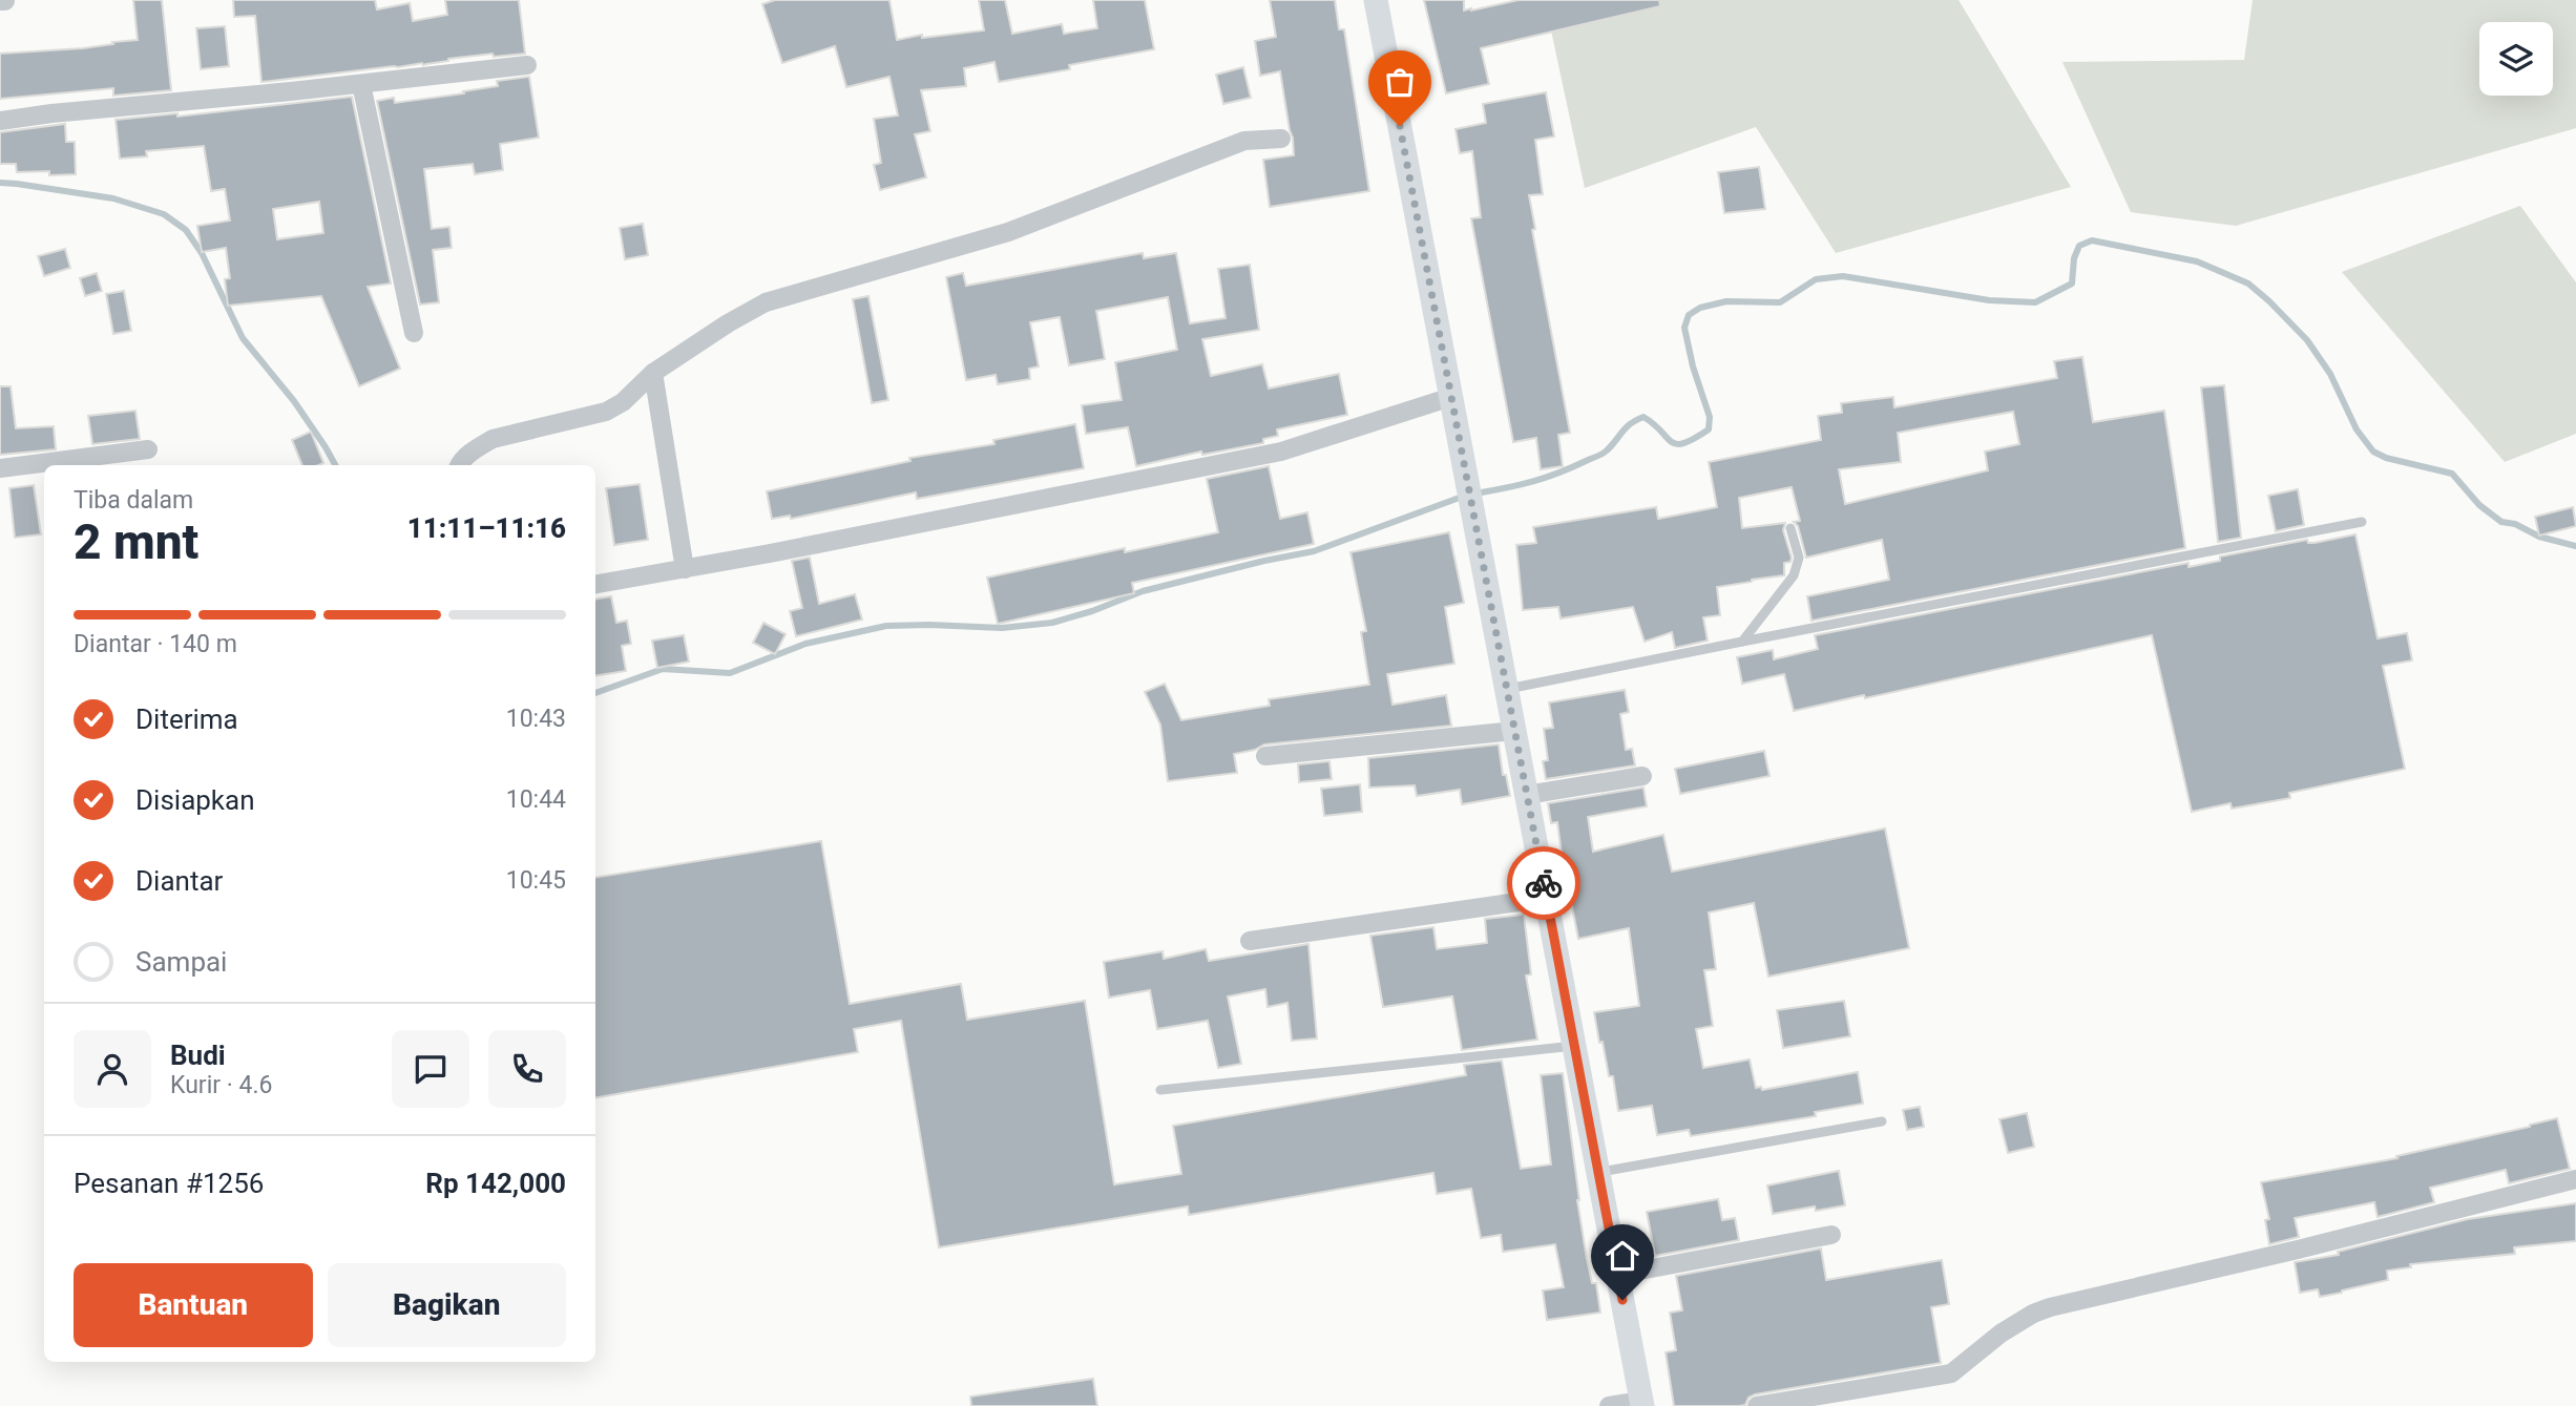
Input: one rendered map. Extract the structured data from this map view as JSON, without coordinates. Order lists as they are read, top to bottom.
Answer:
{
  "page": {
    "heading": ["2 mnt", "Tiba dalam", "11:11–11:16"],
    "panel": [
      "Budi",
      "Kurir · 4.6",
      "Pesanan #1256",
      "Rp 142,000"
    ],
    "bar": "Diantar · 140 m",
    "list": [
      ["Diterima", "10:43"],
      ["Disiapkan", "10:44"],
      ["Diantar", "10:45"],
      "Sampai"
    ],
    "buttons": ["Bantuan", "Bagikan"]
  }
}
